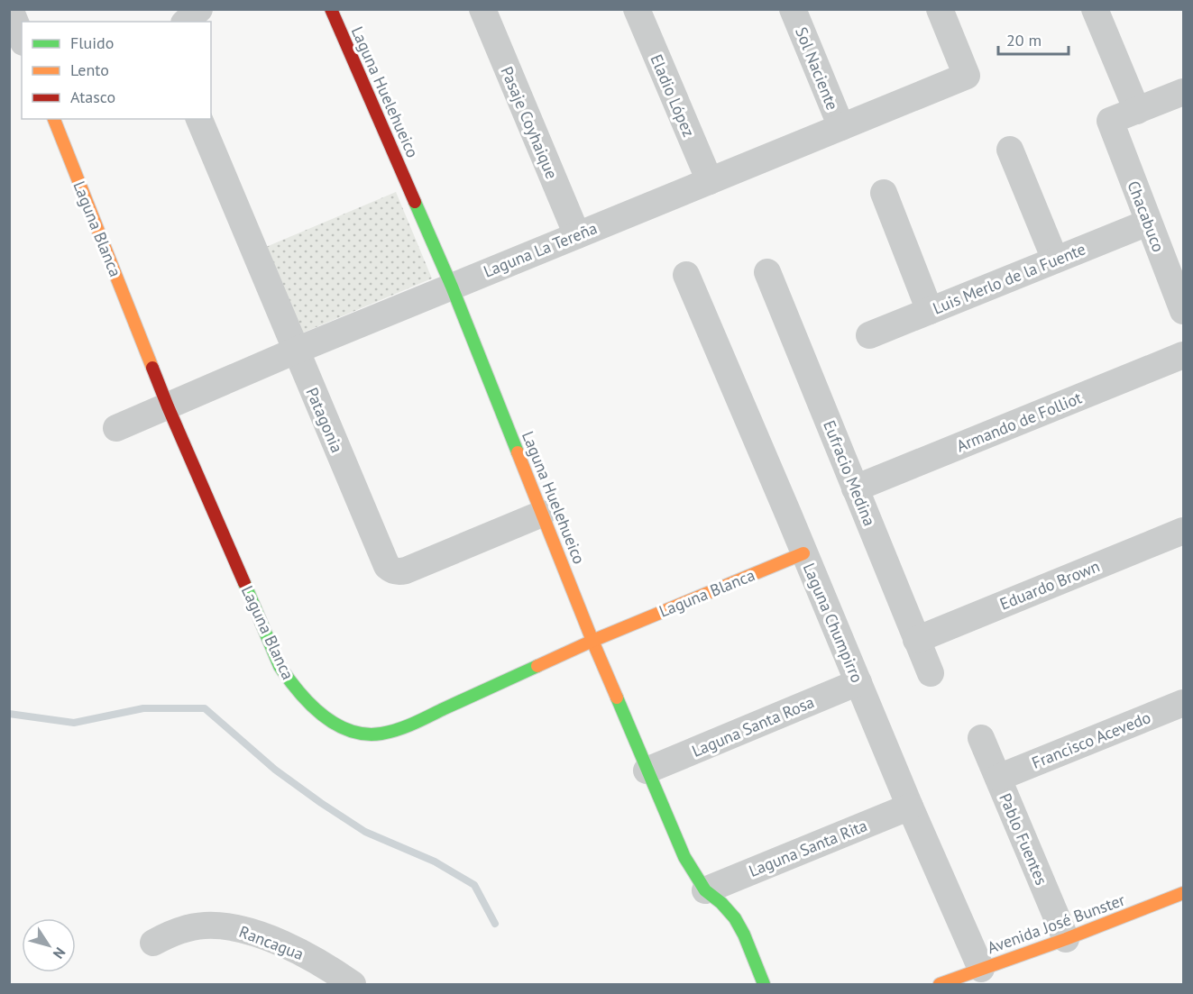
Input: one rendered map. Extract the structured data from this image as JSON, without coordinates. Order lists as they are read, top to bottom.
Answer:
{
  "streets": {
    "street": [
      "Sol Naciente",
      "Laguna Huelehueico",
      "Eladio López",
      "Pasaje Coyhaique",
      "Chacabuco",
      "Laguna Blanca",
      "Laguna La Tereña",
      "Luis Merlo de la Fuente",
      "Patagonia",
      "Armando de Folliot",
      "Eufracio Medina",
      "Eduardo Brown",
      "Laguna Chumpirro",
      "Laguna Santa Rosa",
      "Francisco Acevedo",
      "Pablo Fuentes",
      "Laguna Santa Rita",
      "Avenida José Bunster",
      "Rancagua"
    ]
  },
  "crossings": [
    ["Sol Naciente", "Laguna La Tereña"],
    ["Laguna Huelehueico", "Laguna Blanca"],
    ["Laguna Huelehueico", "Laguna La Tereña"],
    ["Laguna Huelehueico", "Patagonia"],
    ["Laguna Huelehueico", "Laguna Santa Rosa"],
    ["Laguna Huelehueico", "Laguna Santa Rita"],
    ["Eladio López", "Laguna La Tereña"],
    ["Pasaje Coyhaique", "Laguna La Tereña"],
    ["Chacabuco", "Luis Merlo de la Fuente"],
    ["Laguna Blanca", "Laguna La Tereña"],
    ["Laguna Blanca", "Laguna Chumpirro"],
    ["Laguna La Tereña", "Patagonia"],
    ["Armando de Folliot", "Eufracio Medina"],
    ["Eufracio Medina", "Eduardo Brown"],
    ["Laguna Chumpirro", "Laguna Santa Rosa"],
    ["Laguna Chumpirro", "Laguna Santa Rita"],
    ["Laguna Chumpirro", "Avenida José Bunster"],
    ["Francisco Acevedo", "Pablo Fuentes"],
    ["Pablo Fuentes", "Avenida José Bunster"]
  ],
  "legend": ["Fluido", "Lento", "Atasco"],
  "scale_bar": "20 m",
  "north": "bottom right"
}
